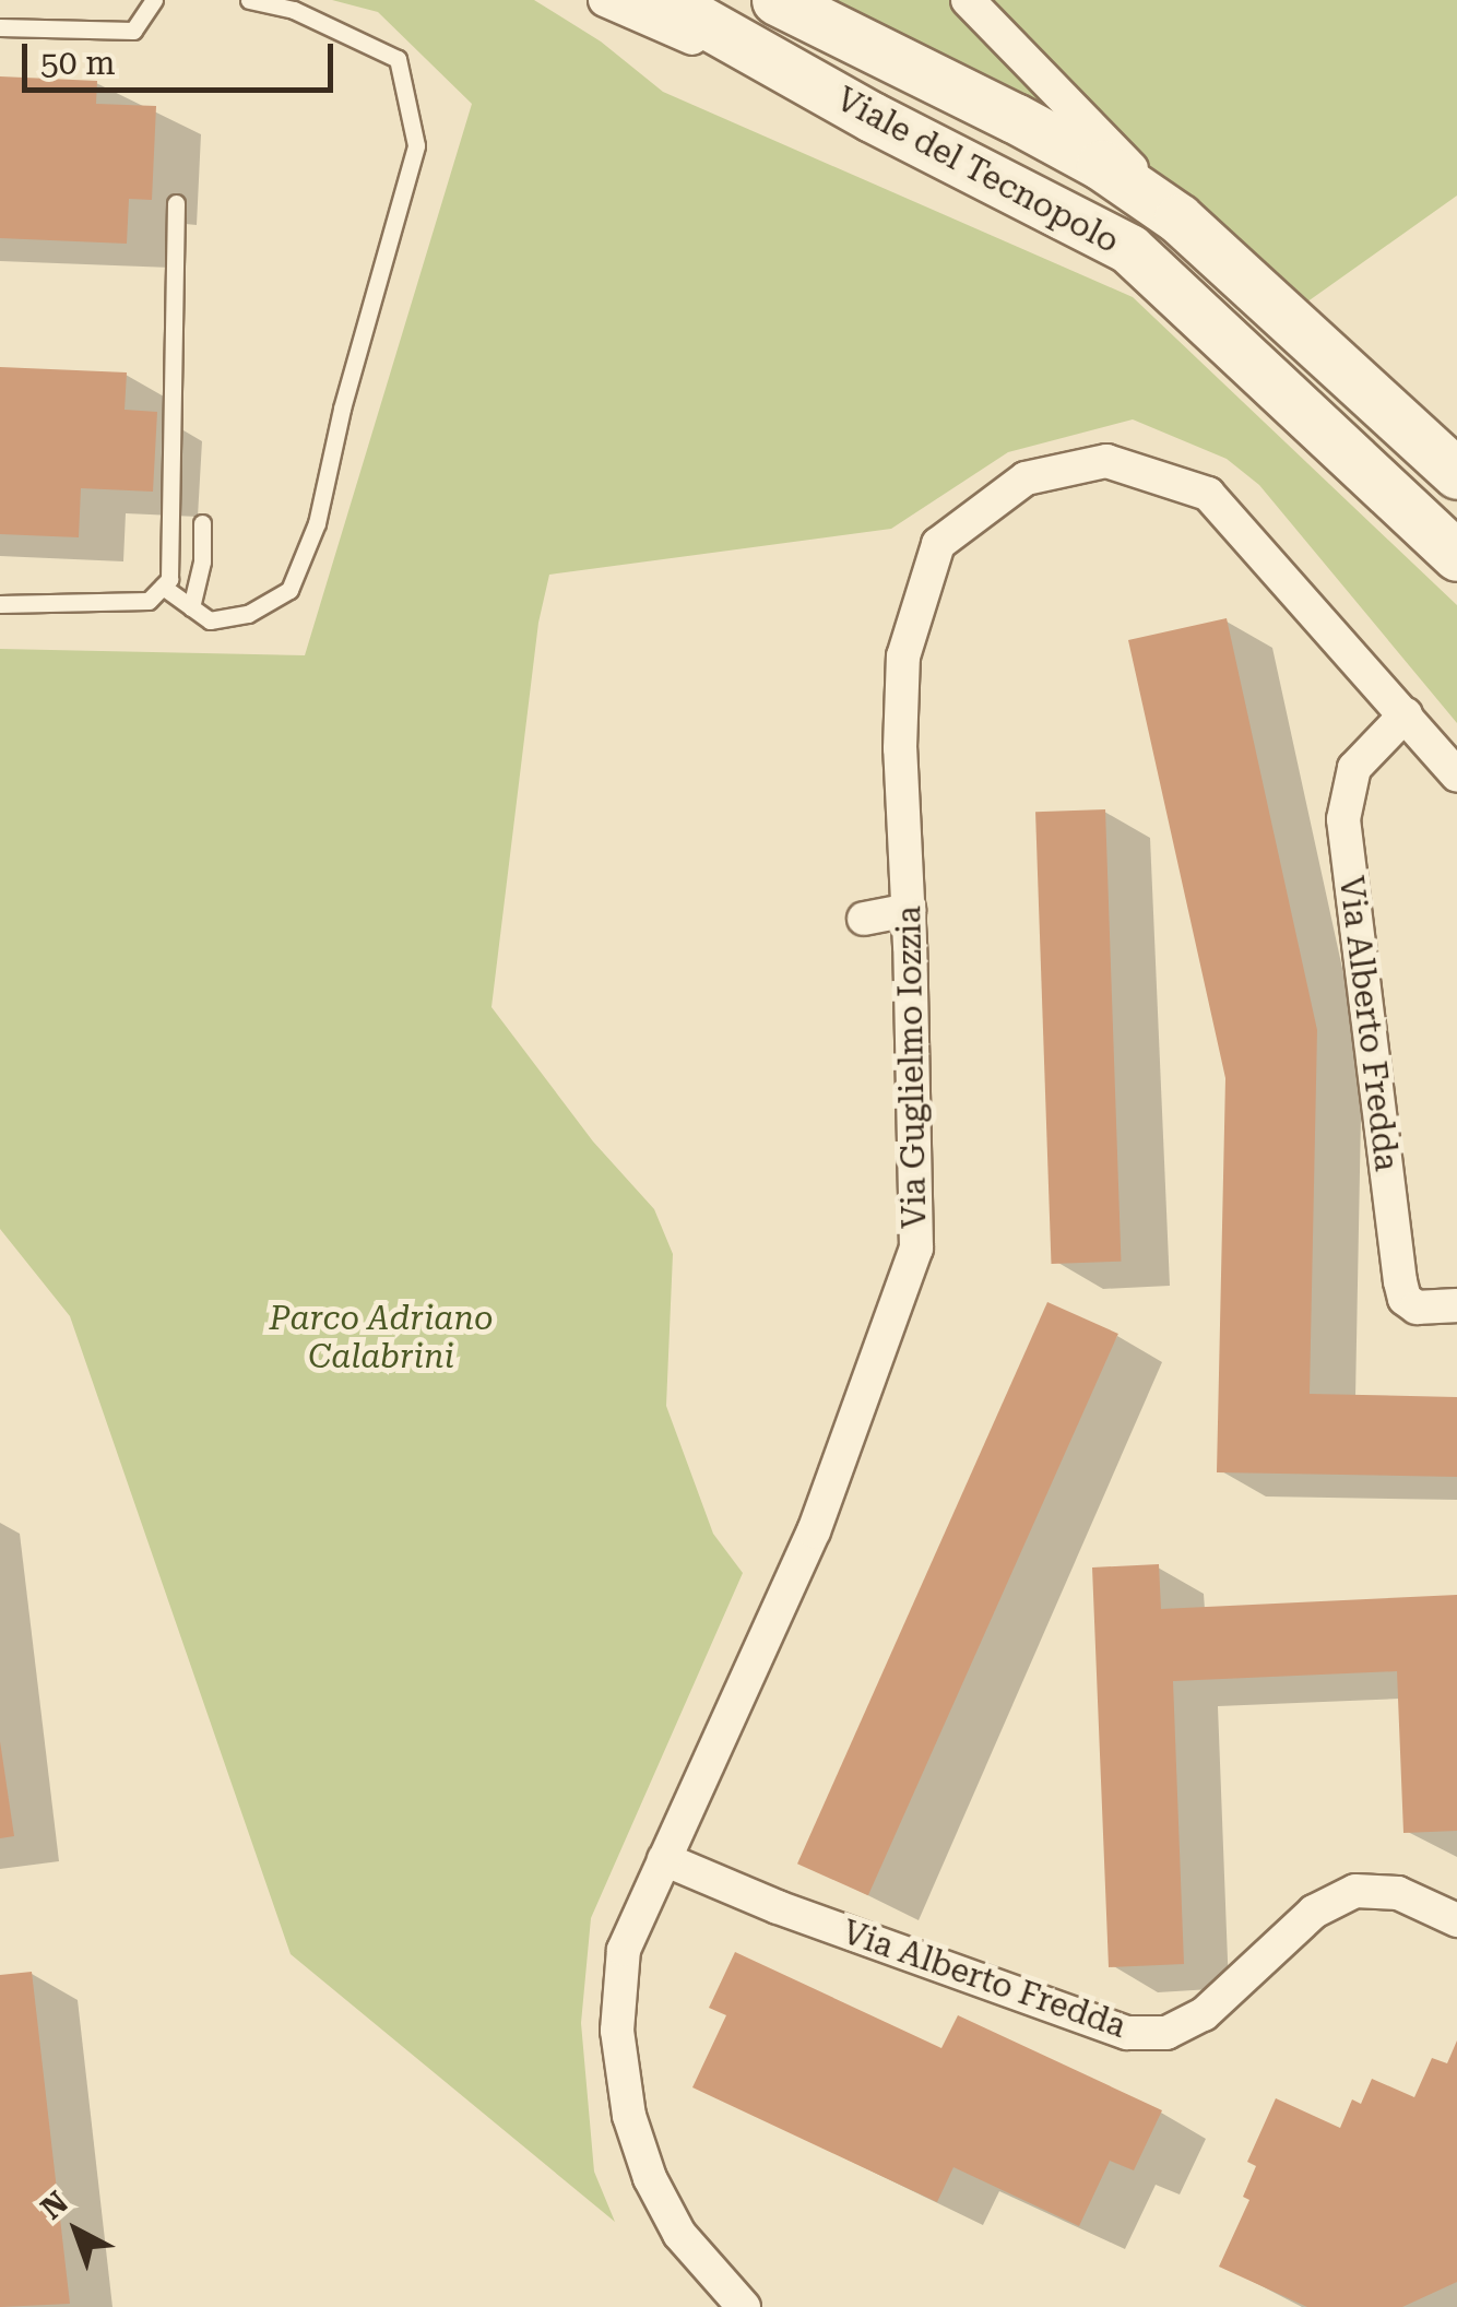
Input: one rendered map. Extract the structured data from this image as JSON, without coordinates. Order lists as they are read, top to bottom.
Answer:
{
  "streets": {
    "main road": ["Viale del Tecnopolo"],
    "street": ["Via Alberto Fredda", "Via Guglielmo Iozzia"]
  },
  "crossings": [
    ["Via Alberto Fredda", "Via Guglielmo Iozzia"]
  ],
  "parks": ["Parco Adriano Calabrini"],
  "scale_bar": "50 m",
  "north": "top left"
}
